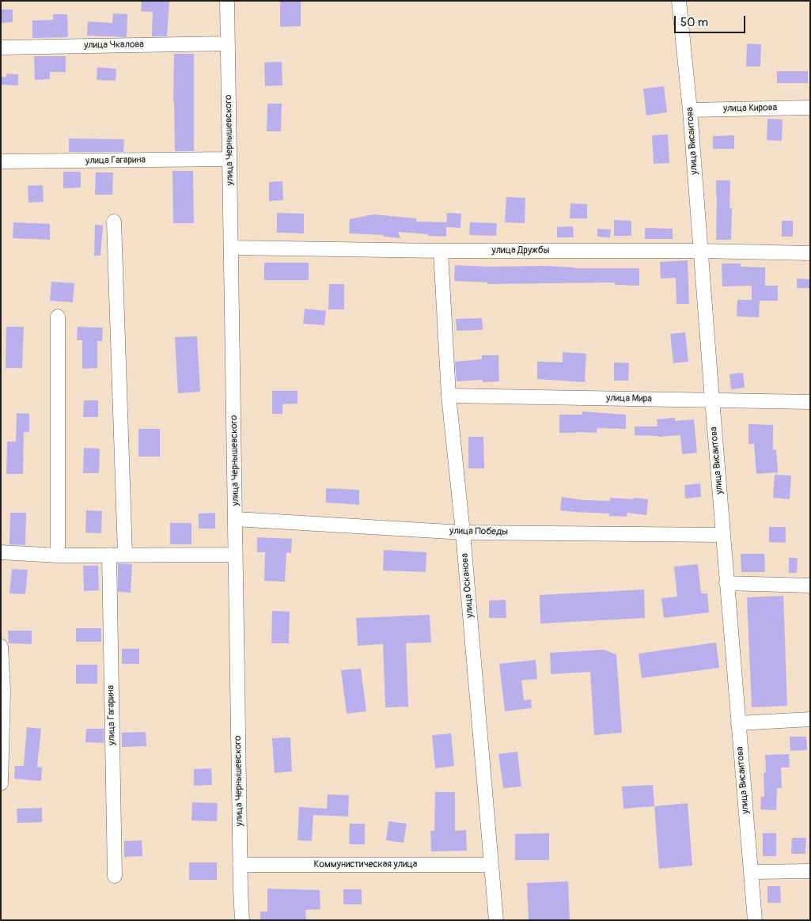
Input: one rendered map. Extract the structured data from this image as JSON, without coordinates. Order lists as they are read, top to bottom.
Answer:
{
  "streets": {
    "street": [
      "улица Чкалова",
      "улица Кирова",
      "улица Чернышевского",
      "улица Висаитова",
      "улица Гагарина",
      "улица Дружбы",
      "улица Мира",
      "улица Победы",
      "улица Осканова",
      "Коммунистическая улица"
    ]
  },
  "crossings": [
    ["улица Чкалова", "улица Чернышевского"],
    ["улица Кирова", "улица Висаитова"],
    ["улица Чернышевского", "улица Гагарина"],
    ["улица Чернышевского", "улица Дружбы"],
    ["улица Чернышевского", "улица Победы"],
    ["улица Чернышевского", "Коммунистическая улица"],
    ["улица Висаитова", "улица Дружбы"],
    ["улица Висаитова", "улица Мира"],
    ["улица Висаитова", "улица Победы"],
    ["улица Дружбы", "улица Осканова"],
    ["улица Мира", "улица Осканова"],
    ["улица Победы", "улица Осканова"],
    ["улица Осканова", "Коммунистическая улица"]
  ],
  "scale_bar": "50 m"
}
